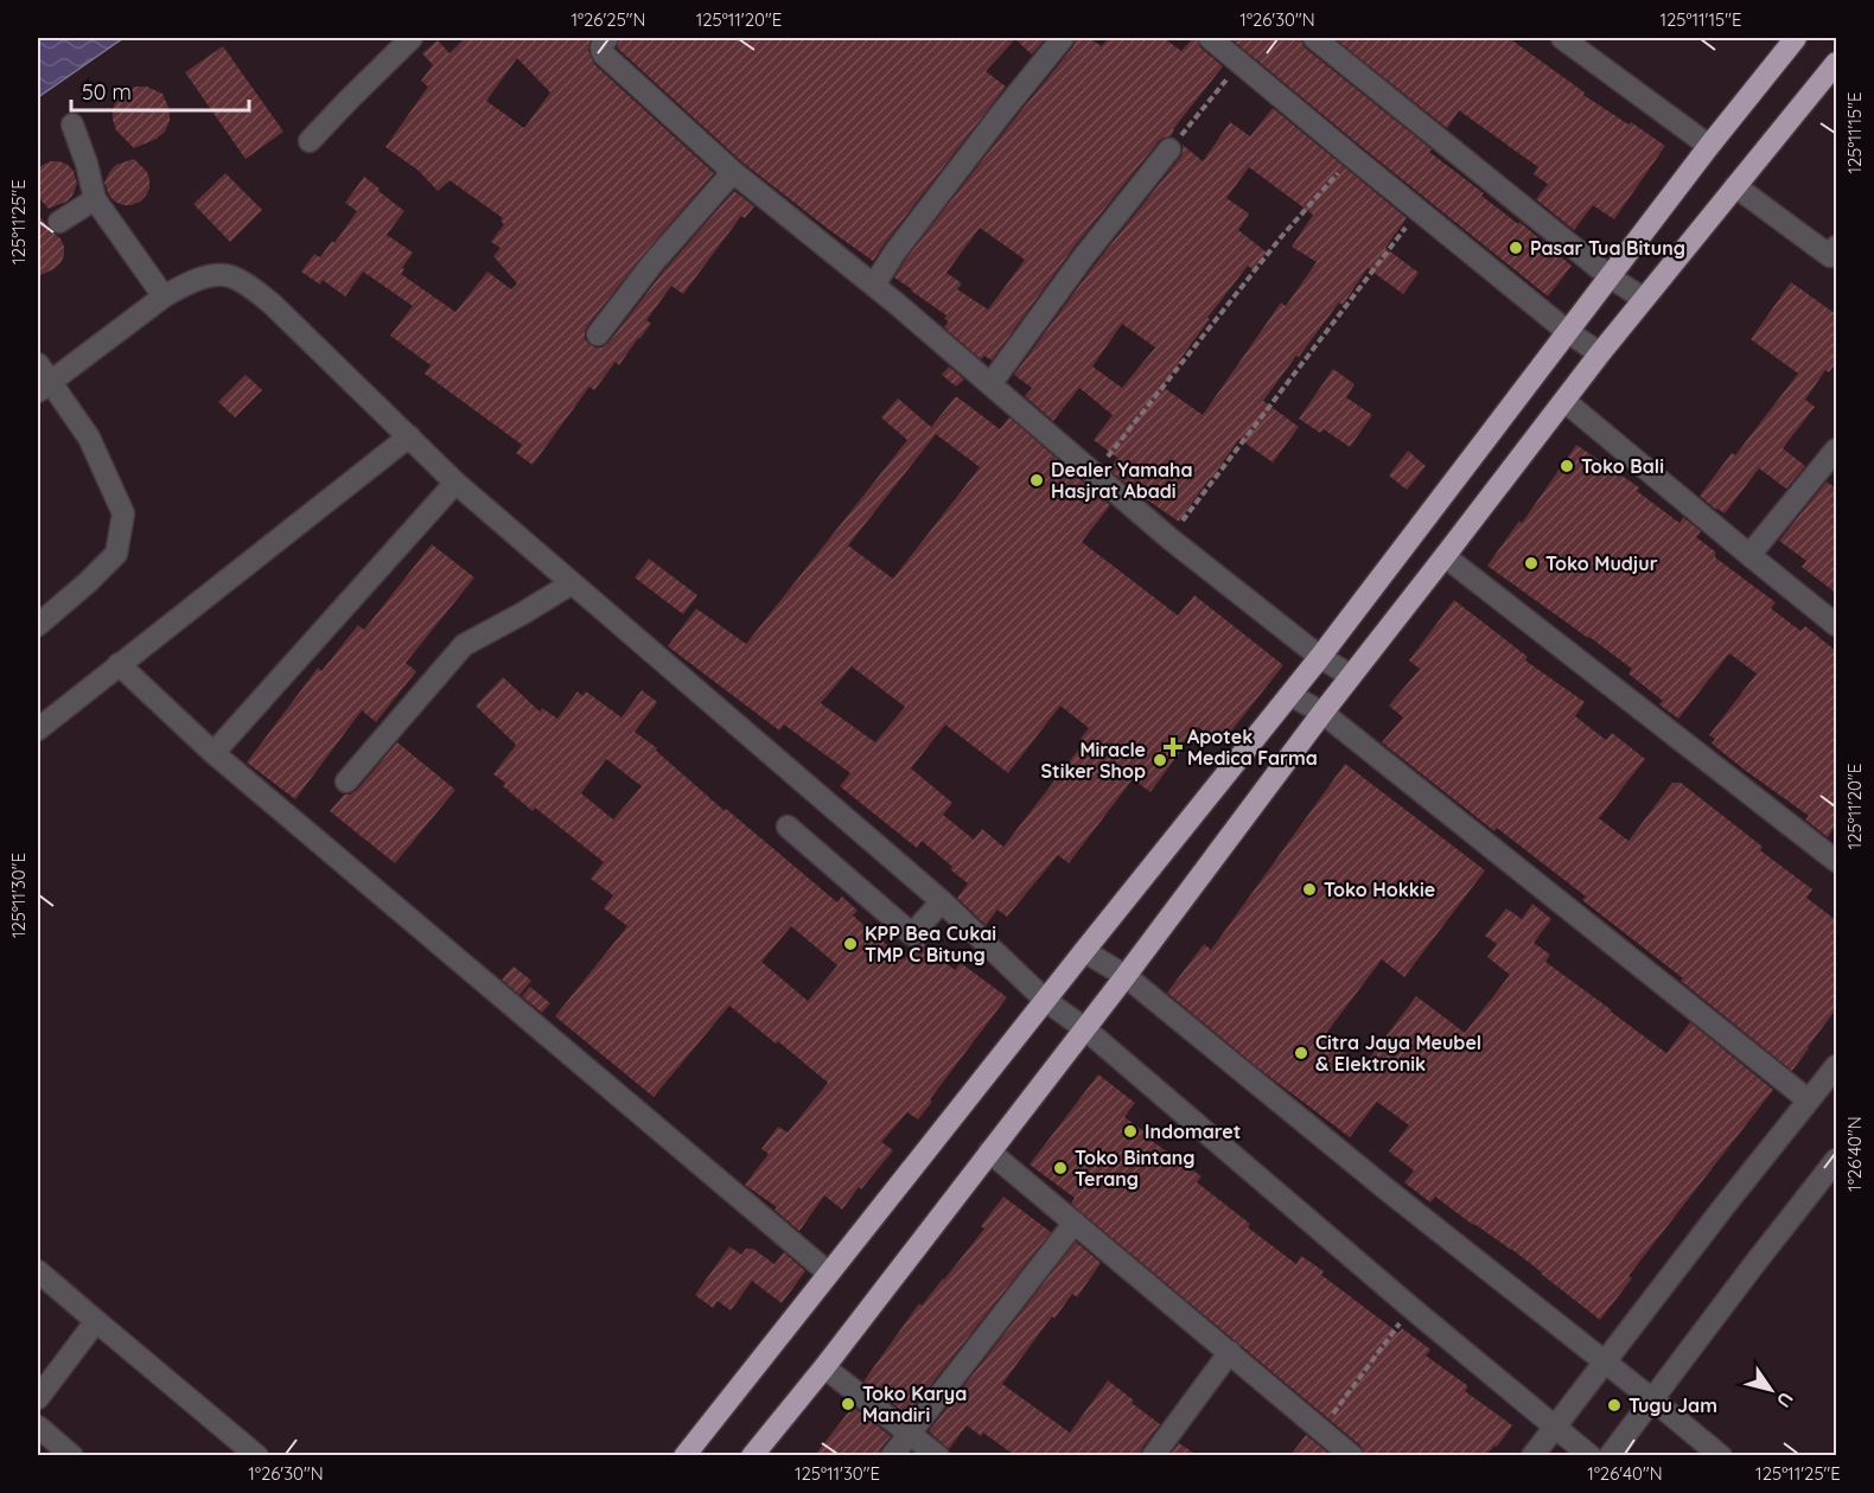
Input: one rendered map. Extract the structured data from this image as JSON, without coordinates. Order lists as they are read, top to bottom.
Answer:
{
  "places": {
    "other": [
      "Pasar Tua Bitung",
      "Toko Bali",
      "Dealer Yamaha Hasjrat Abadi",
      "Toko Mudjur",
      "Miracle Stiker Shop",
      "Toko Hokkie",
      "KPP Bea Cukai TMP C Bitung",
      "Citra Jaya Meubel & Elektronik",
      "Indomaret",
      "Toko Bintang Terang",
      "Toko Karya Mandiri",
      "Tugu Jam"
    ],
    "health": ["Apotek Medica Farma"]
  },
  "scale_bar": "50 m",
  "north": "bottom right",
  "coordinates": [
    "1°26'25\"N",
    "125°11'20\"E",
    "1°26'30\"N",
    "125°11'15\"E",
    "125°11'25\"E",
    "125°11'30\"E",
    "1°26'40\"N"
  ]
}
